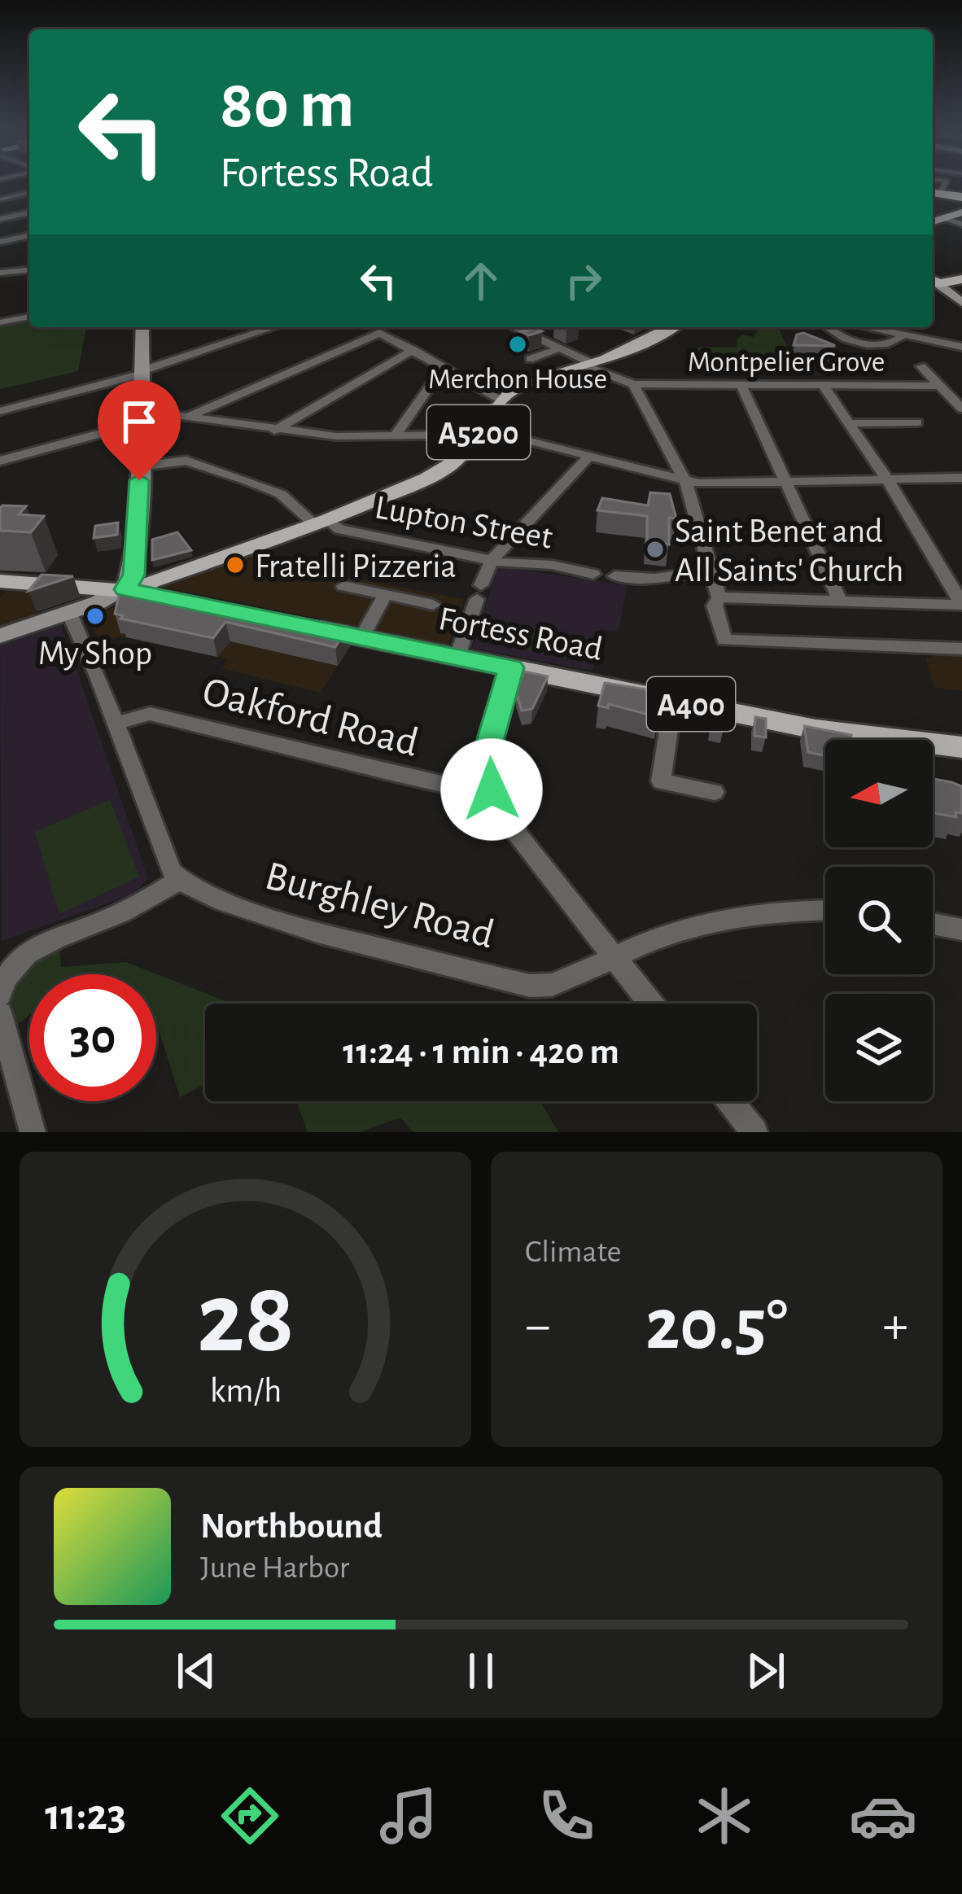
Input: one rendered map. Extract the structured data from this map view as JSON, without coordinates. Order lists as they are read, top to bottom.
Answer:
{
  "streets": {
    "main road": ["A5200", "Fortess Road", "A400"],
    "street": [
      "Montpelier Grove",
      "Lupton Street",
      "Oakford Road",
      "Burghley Road"
    ]
  },
  "crossings": [
    ["A5200", "Lupton Street"]
  ],
  "places": [
    "Merchon House",
    "Saint Benet and All Saints' Church",
    "Fratelli Pizzeria",
    "My Shop"
  ],
  "north": "left",
  "page": {
    "turn": ["80 m", "Fortess Road"],
    "limit": "30",
    "trip": "11:24 · 1 min · 420 m",
    "tile": "Climate",
    "heat": ["−", "20.5°", "+"],
    "song": ["Northbound", "June Harbor"],
    "tabs": "11:23",
    "gauge": ["28", "km/h"]
  }
}
